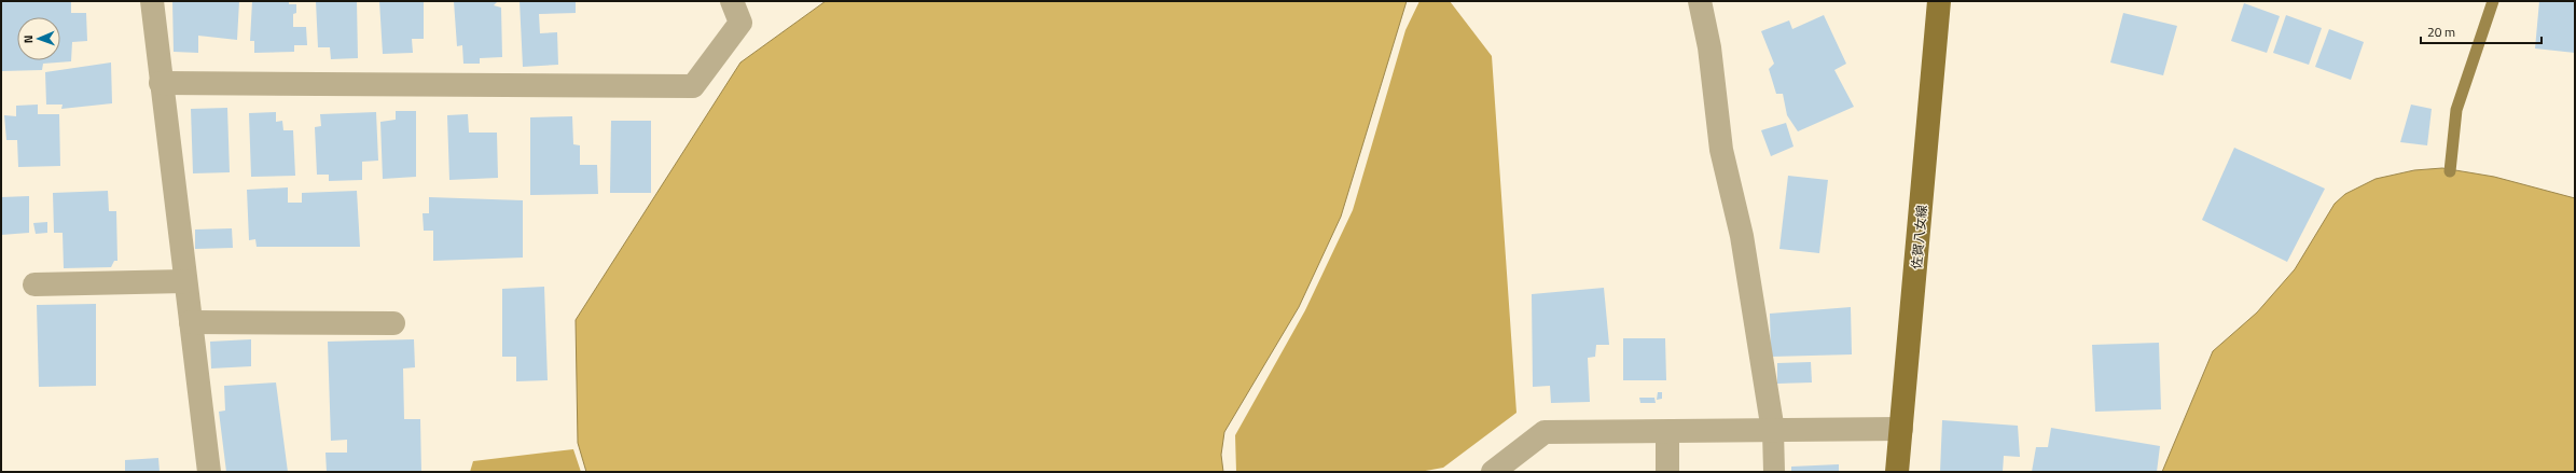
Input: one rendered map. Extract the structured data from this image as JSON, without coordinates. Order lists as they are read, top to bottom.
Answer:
{
  "streets": {
    "main road": ["佐賀八女線"]
  },
  "scale_bar": "20 m",
  "north": "left"
}
